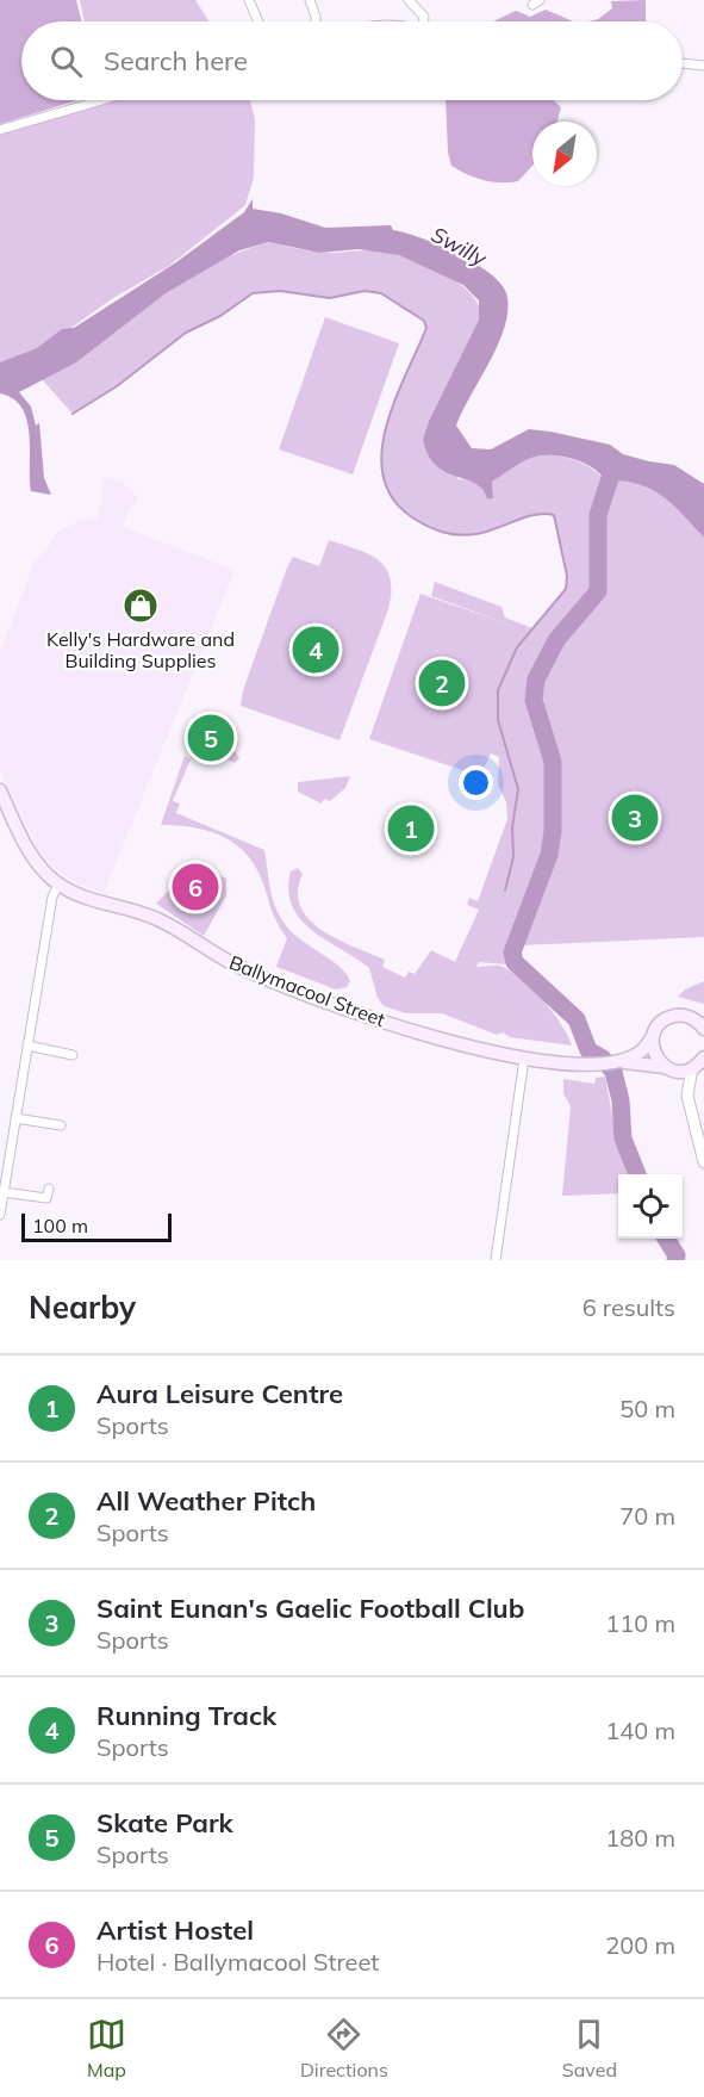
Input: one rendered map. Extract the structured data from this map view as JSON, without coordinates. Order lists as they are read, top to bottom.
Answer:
{
  "streets": {
    "main road": ["Ballymacool Street"]
  },
  "water": ["Swilly"],
  "places": {
    "shop": ["Kelly's Hardware and Building Supplies"]
  },
  "scale_bar": "100 m",
  "north": "bottom left",
  "page": {
    "search": "Search here",
    "pins": [
      "4",
      "2",
      "5",
      "3",
      "1",
      "6"
    ],
    "scale": "100 m",
    "heading": ["Nearby", "6 results"],
    "list": [
      {
        "mark": "1",
        "name": "Aura Leisure Centre",
        "note": "Sports",
        "value": "50 m"
      },
      {
        "mark": "2",
        "name": "All Weather Pitch",
        "note": "Sports",
        "value": "70 m"
      },
      {
        "mark": "3",
        "name": "Saint Eunan's Gaelic Football Club",
        "note": "Sports",
        "value": "110 m"
      },
      {
        "mark": "4",
        "name": "Running Track",
        "note": "Sports",
        "value": "140 m"
      },
      {
        "mark": "5",
        "name": "Skate Park",
        "note": "Sports",
        "value": "180 m"
      },
      {
        "mark": "6",
        "name": "Artist Hostel",
        "note": "Hotel · Ballymacool Street",
        "value": "200 m"
      }
    ],
    "nav": ["Map", "Directions", "Saved"]
  }
}
